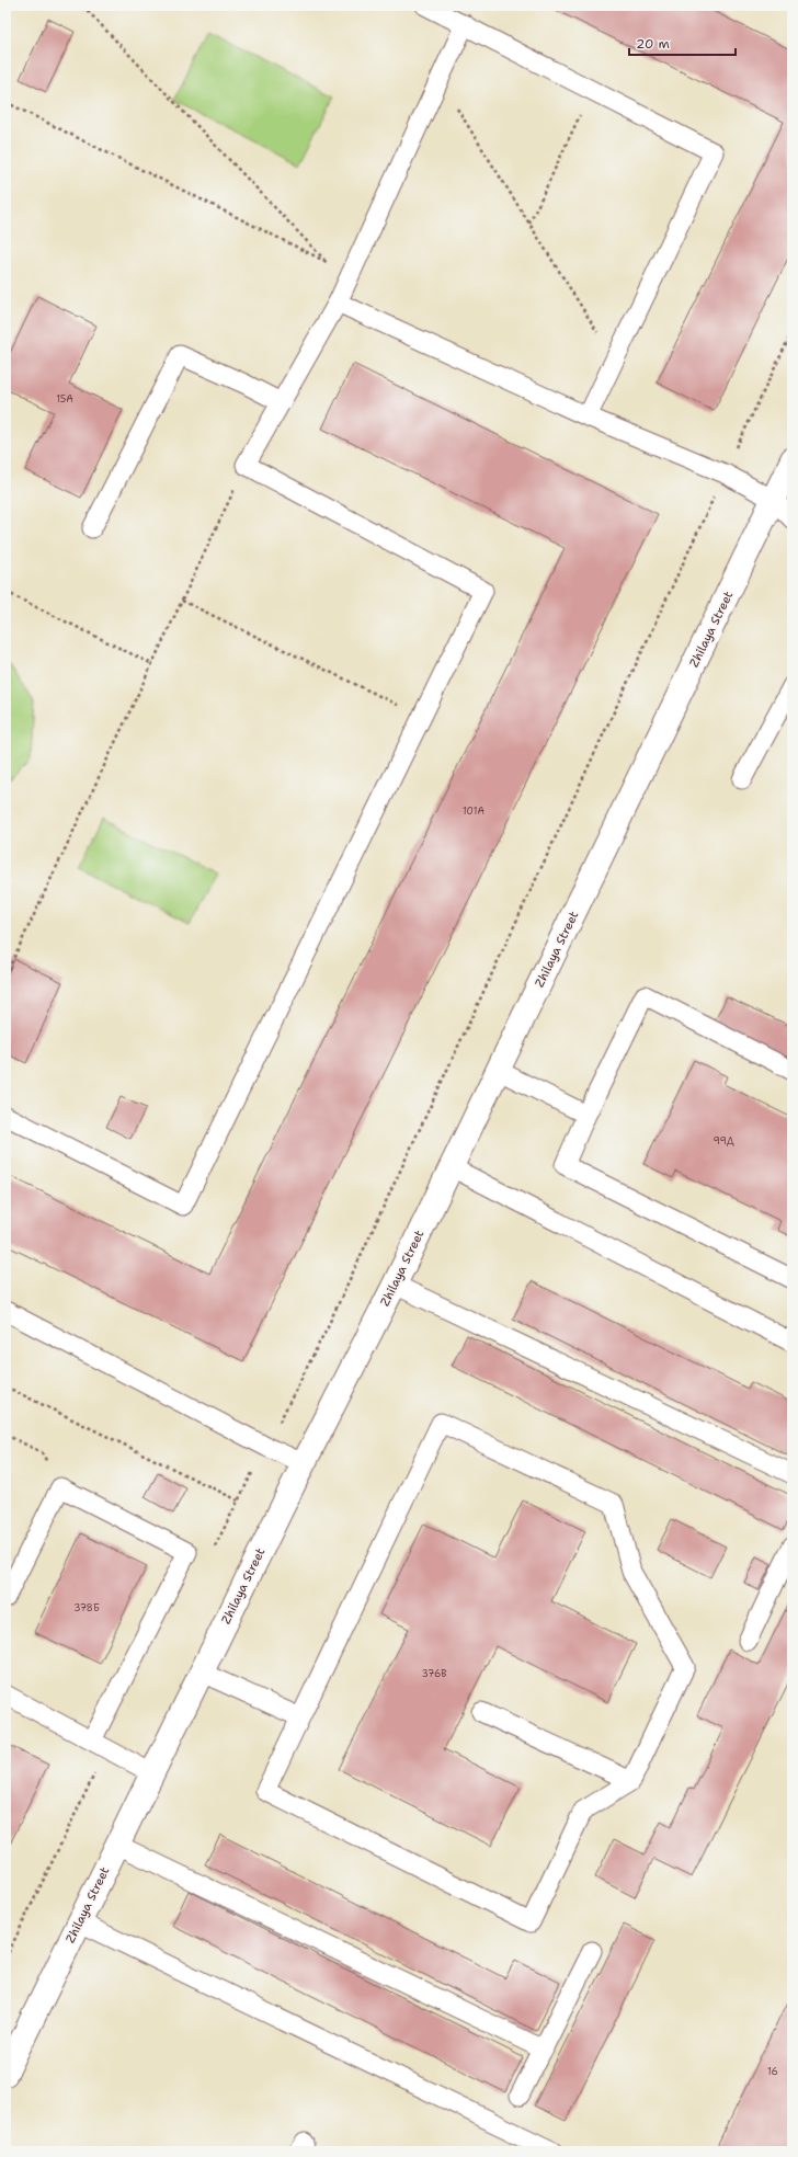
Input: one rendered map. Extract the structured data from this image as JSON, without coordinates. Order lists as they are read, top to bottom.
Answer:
{
  "streets": {
    "street": ["Zhilaya Street"]
  },
  "house_numbers": [
    "15А",
    "101А",
    "99Д",
    "378Б",
    "376В",
    "16"
  ],
  "scale_bar": "20 m"
}
